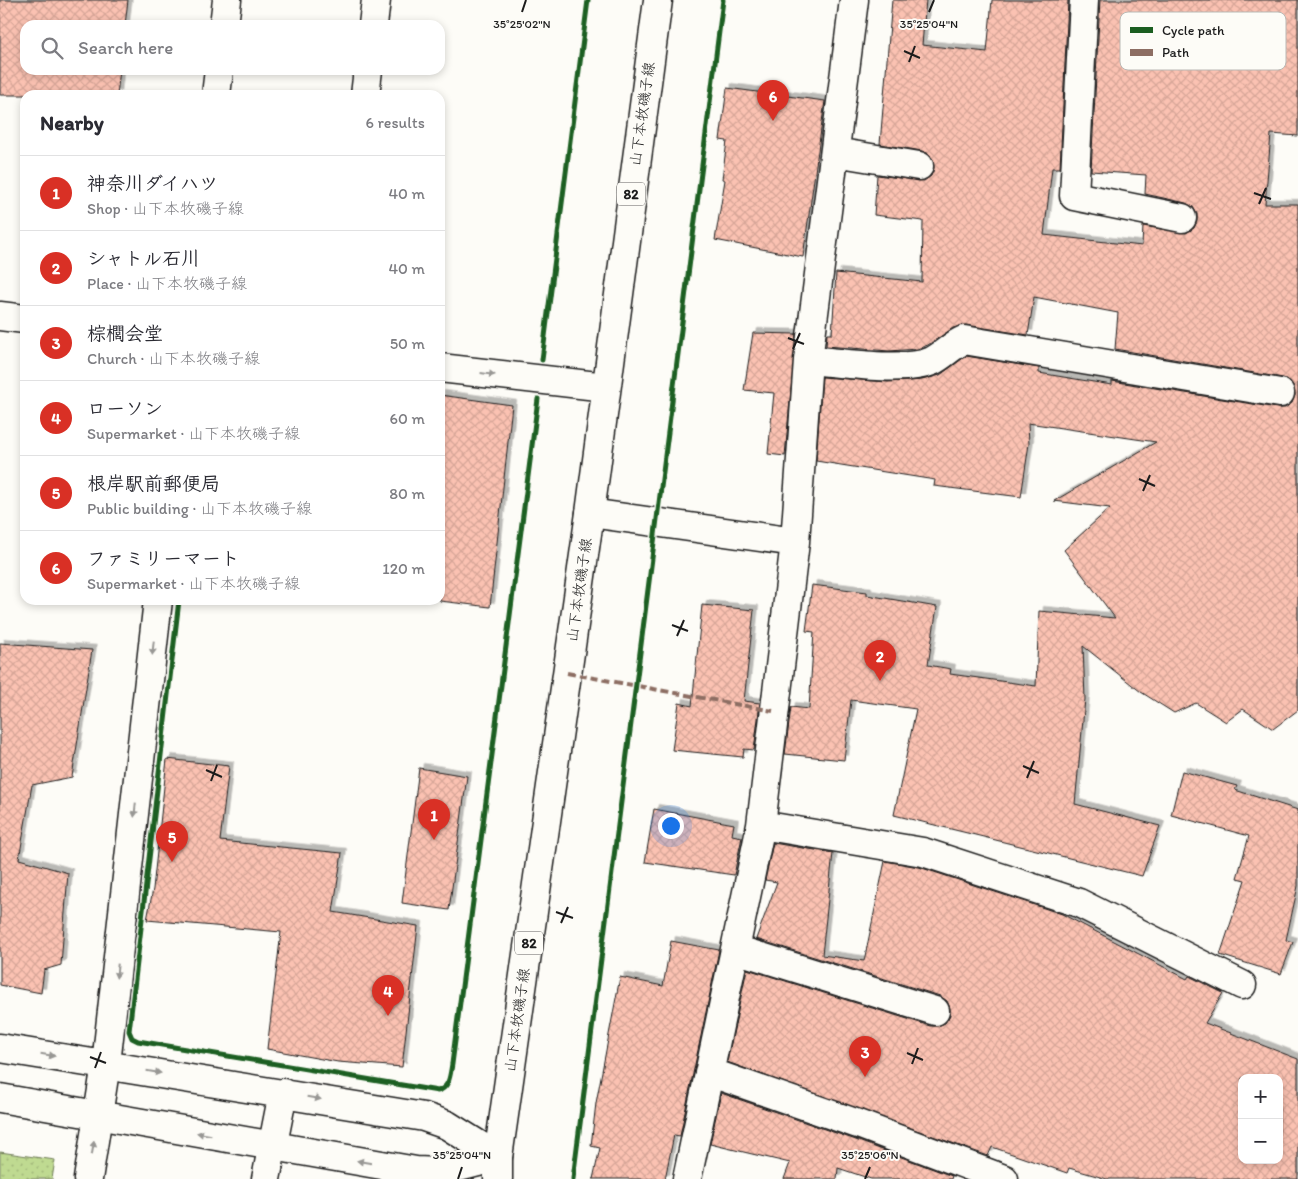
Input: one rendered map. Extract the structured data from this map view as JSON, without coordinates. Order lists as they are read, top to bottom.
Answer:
{
  "streets": {
    "street": ["山下本牧磯子線", "82"]
  },
  "legend": ["Cycle path", "Path"],
  "page": {
    "search": "Search here",
    "pins": [
      "6",
      "2",
      "1",
      "5",
      "4",
      "3"
    ],
    "heading": ["Nearby", "6 results"],
    "list": [
      {
        "mark": "1",
        "name": "神奈川ダイハツ",
        "note": "Shop · 山下本牧磯子線",
        "value": "40 m"
      },
      {
        "mark": "2",
        "name": "シャトル石川",
        "note": "Place · 山下本牧磯子線",
        "value": "40 m"
      },
      {
        "mark": "3",
        "name": "棕櫚会堂",
        "note": "Church · 山下本牧磯子線",
        "value": "50 m"
      },
      {
        "mark": "4",
        "name": "ローソン",
        "note": "Supermarket · 山下本牧磯子線",
        "value": "60 m"
      },
      {
        "mark": "5",
        "name": "根岸駅前郵便局",
        "note": "Public building · 山下本牧磯子線",
        "value": "80 m"
      },
      {
        "mark": "6",
        "name": "ファミリーマート",
        "note": "Supermarket · 山下本牧磯子線",
        "value": "120 m"
      }
    ],
    "map_buttons": ["+", "−"]
  },
  "coordinates": ["35°25'02\"N", "35°25'04\"N", "35°25'06\"N"]
}
